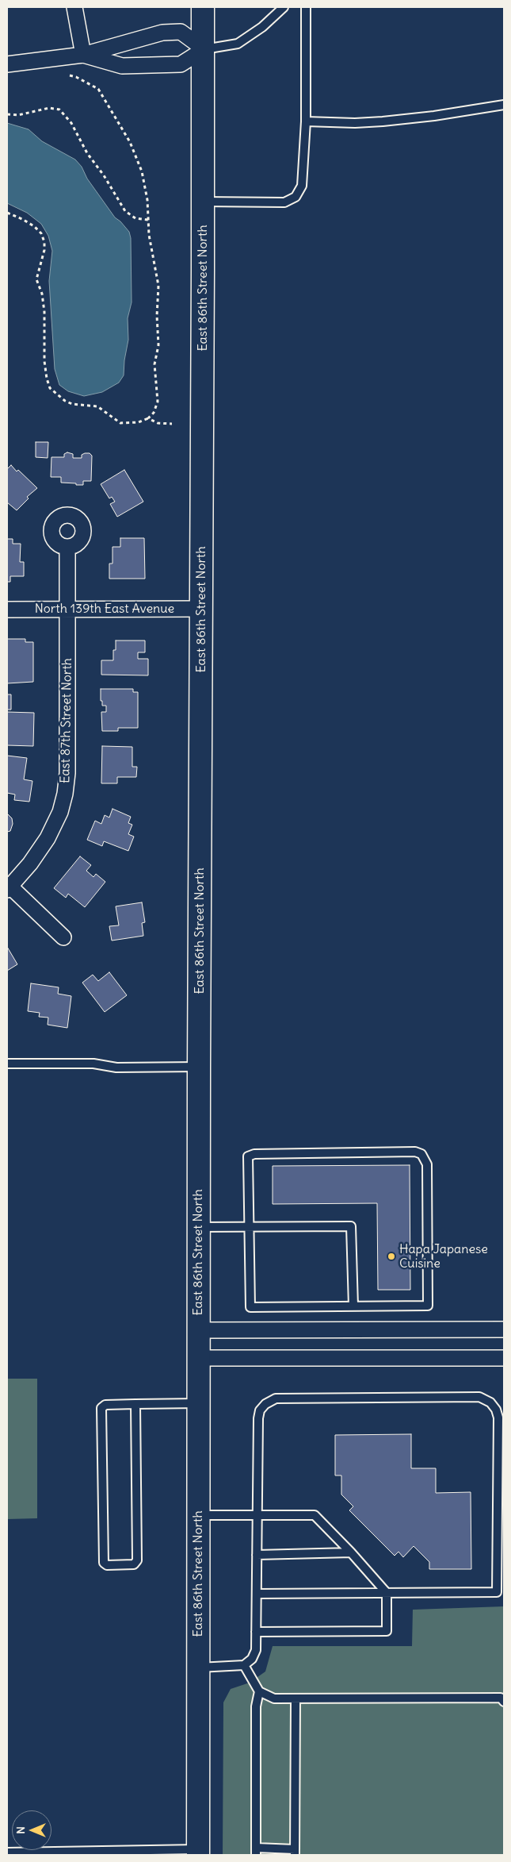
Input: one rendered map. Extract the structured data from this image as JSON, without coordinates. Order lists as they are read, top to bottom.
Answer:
{
  "streets": {
    "main road": ["East 86th Street North"],
    "street": ["North 139th East Avenue", "East 87th Street North"]
  },
  "crossings": [
    ["East 86th Street North", "North 139th East Avenue"],
    ["North 139th East Avenue", "East 87th Street North"]
  ],
  "places": ["Hapa Japanese Cuisine"],
  "north": "left"
}
